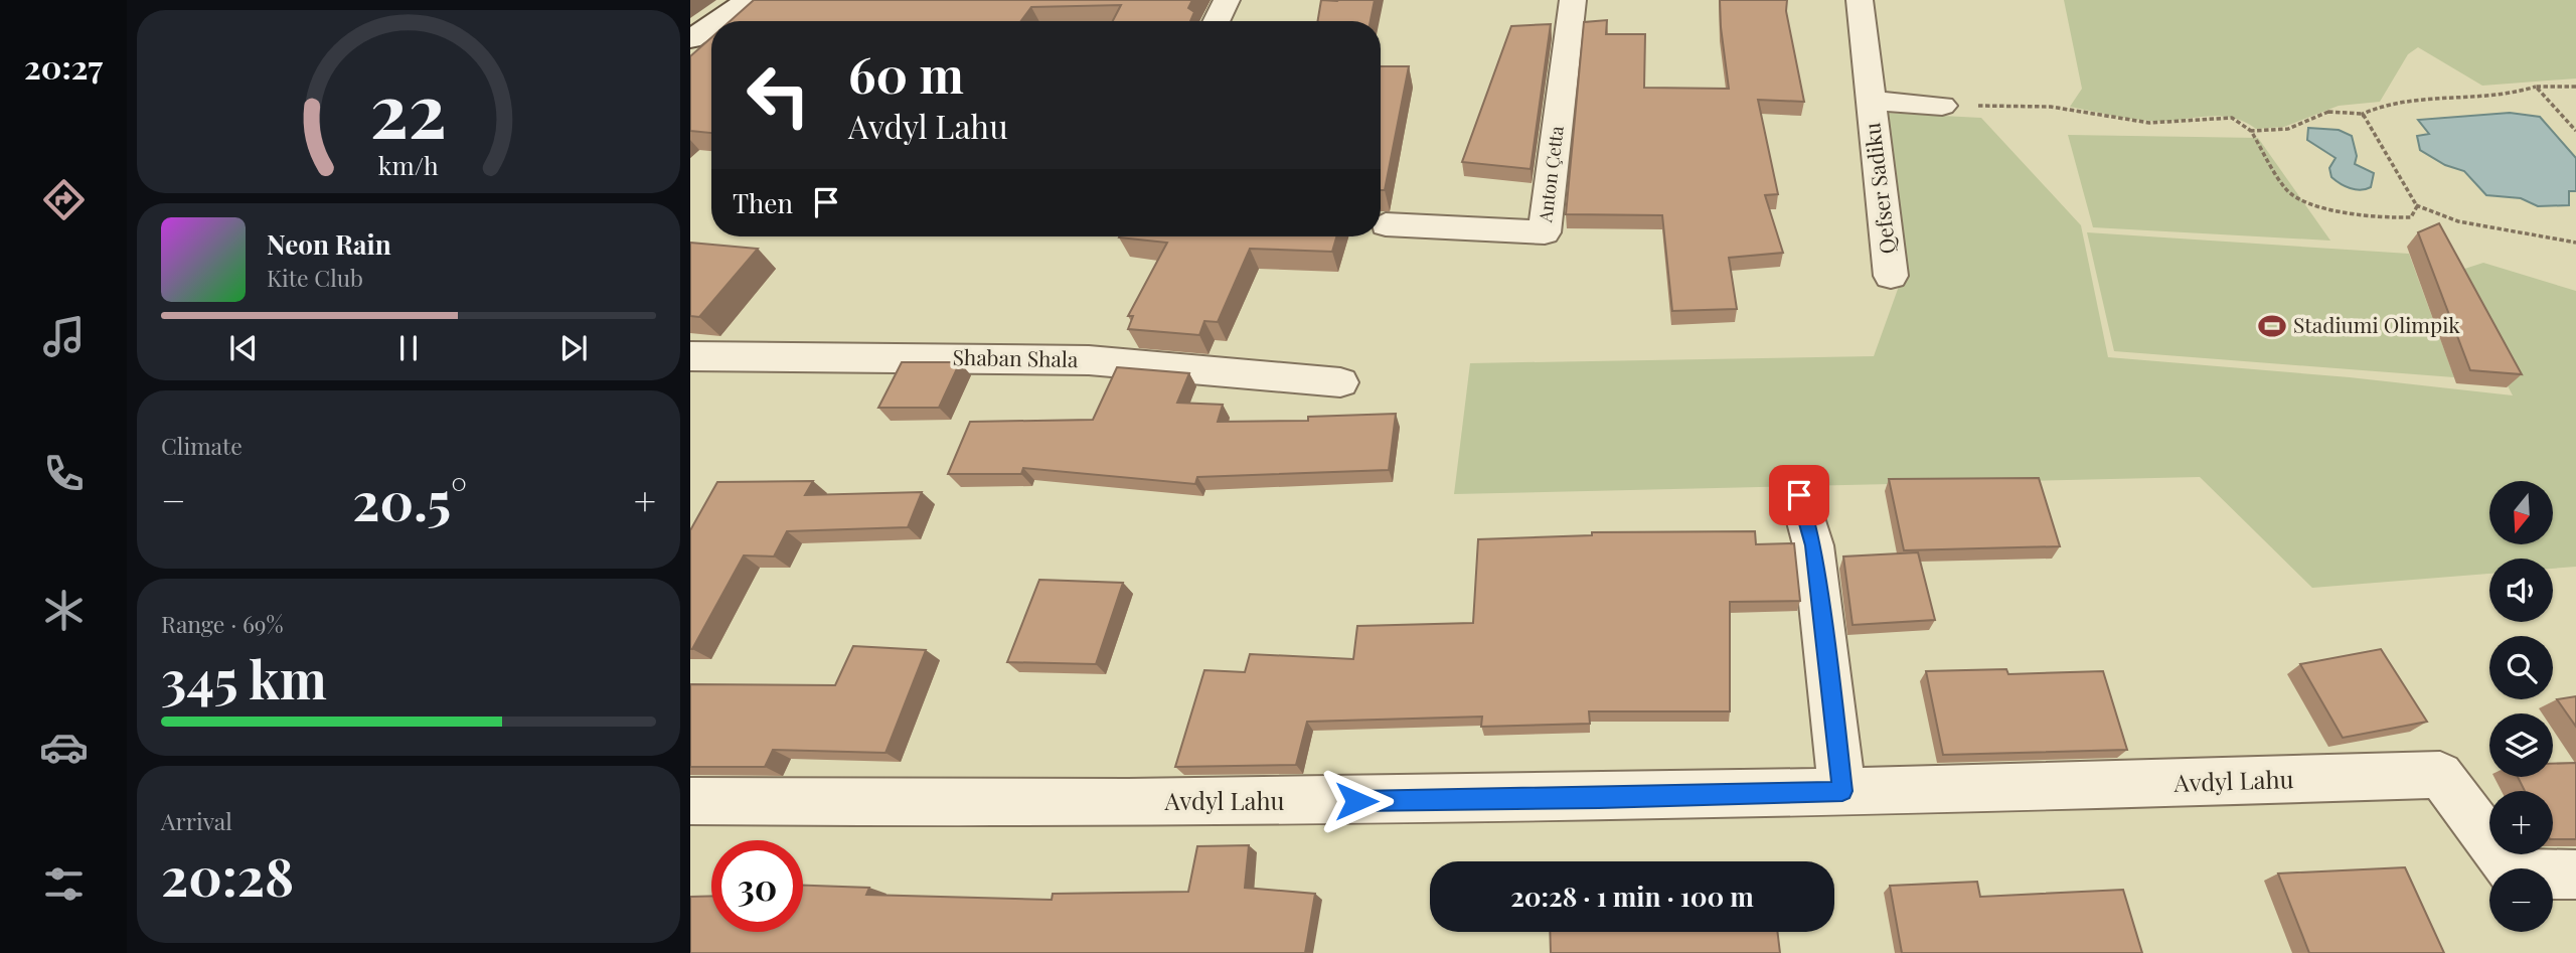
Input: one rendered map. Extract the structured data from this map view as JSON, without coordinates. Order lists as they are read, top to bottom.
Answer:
{
  "streets": {
    "street": [
      "Anton Çetta",
      "Qefser Sadiku",
      "Shaban Shala",
      "Avdyl Lahu"
    ]
  },
  "places": {
    "sports": ["Stadiumi Olimpik"]
  },
  "north": "bottom",
  "page": {
    "tabs": "20:27",
    "turn": ["60 m", "Avdyl Lahu"],
    "then": "Then",
    "song": ["Neon Rain", "Kite Club"],
    "tile": [
      "Climate",
      ["Range · 69%", "345 km"],
      ["Arrival", "20:28"]
    ],
    "heat": ["−", "20.5°", "+"],
    "map_buttons": ["+", "−"],
    "limit": "30",
    "trip": "20:28 · 1 min · 100 m",
    "gauge": ["22", "km/h"]
  }
}
